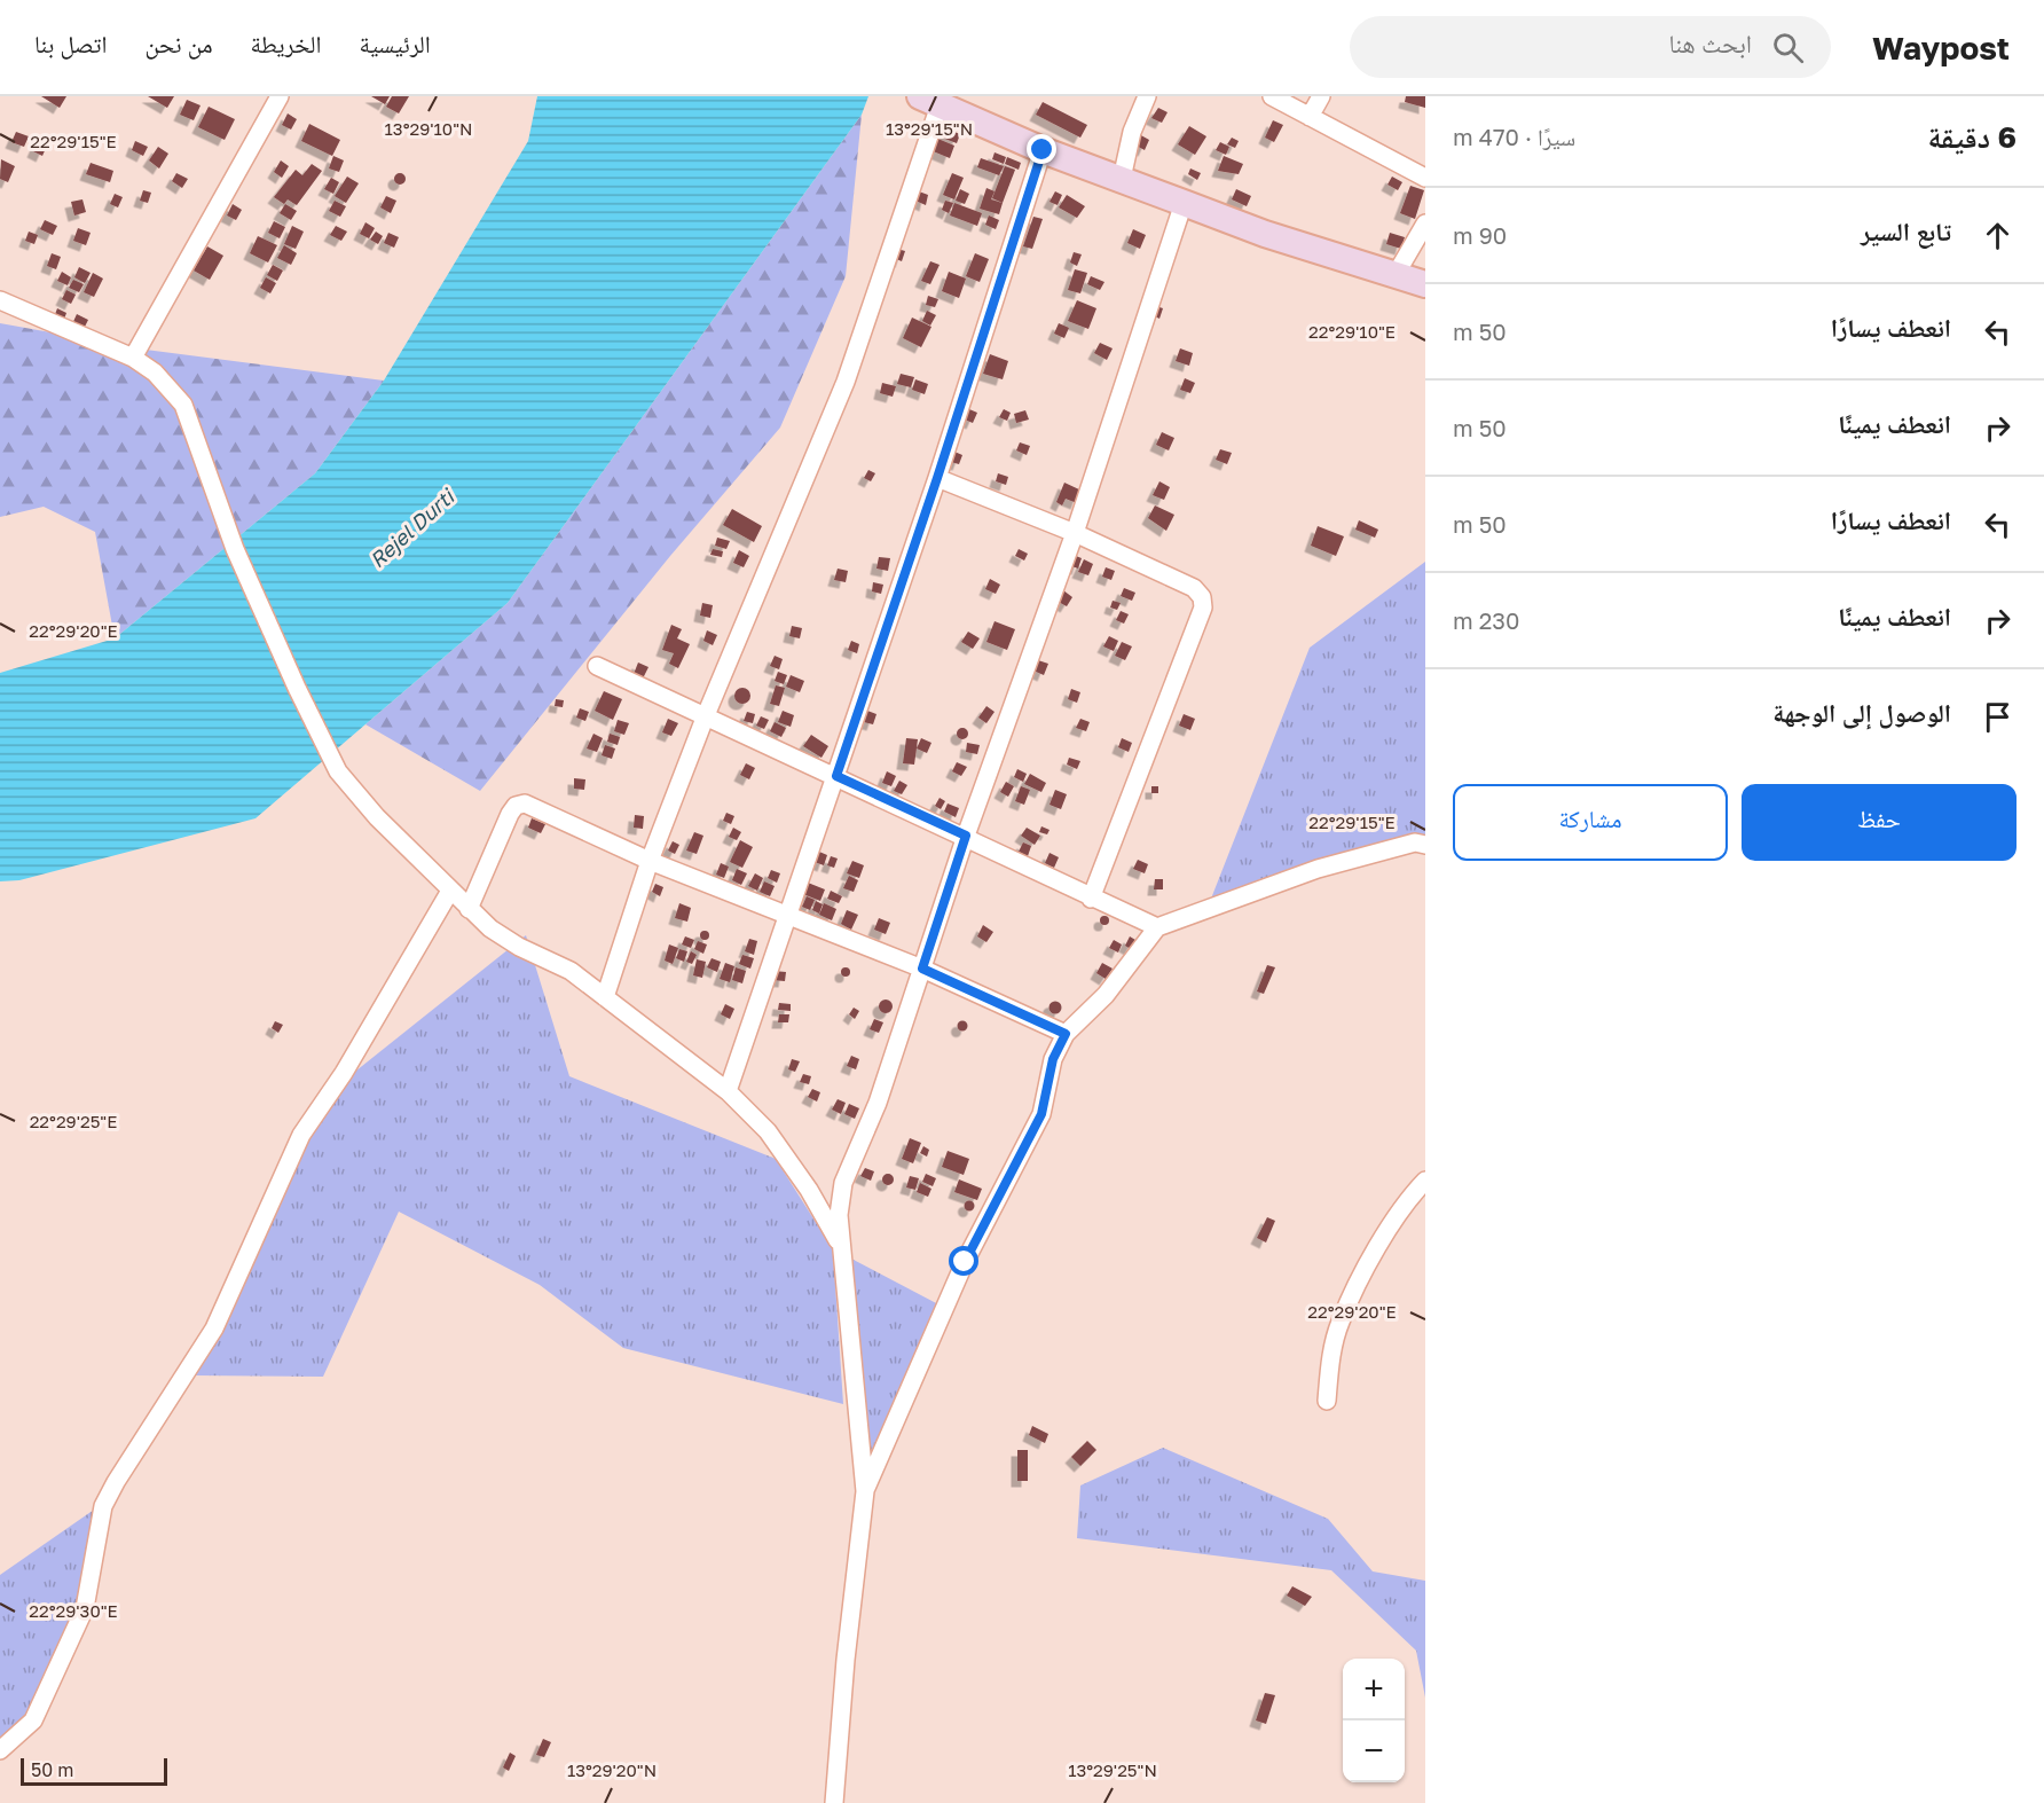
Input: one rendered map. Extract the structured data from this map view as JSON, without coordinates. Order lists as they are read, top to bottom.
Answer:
{
  "water": ["Rejel Durti"],
  "scale_bar": "50 m",
  "page": {
    "header": "Waypost",
    "search": "ابحث هنا",
    "nav": [
      "الرئيسية",
      "الخريطة",
      "من نحن",
      "اتصل بنا"
    ],
    "heading": ["6 دقيقة", "سيرًا · 470 m"],
    "list": [
      ["تابع السير", "90 m"],
      ["انعطف يسارًا", "50 m"],
      ["انعطف يمينًا", "50 m"],
      ["انعطف يسارًا", "50 m"],
      ["انعطف يمينًا", "230 m"],
      "الوصول إلى الوجهة"
    ],
    "buttons": ["حفظ", "مشاركة"],
    "map_buttons": ["+", "−"],
    "scale": "50 m"
  },
  "coordinates": [
    "13°29'10\"N",
    "13°29'15\"N",
    "22°29'15\"E",
    "22°29'10\"E",
    "22°29'20\"E",
    "22°29'25\"E",
    "22°29'30\"E",
    "13°29'20\"N",
    "13°29'25\"N"
  ]
}
